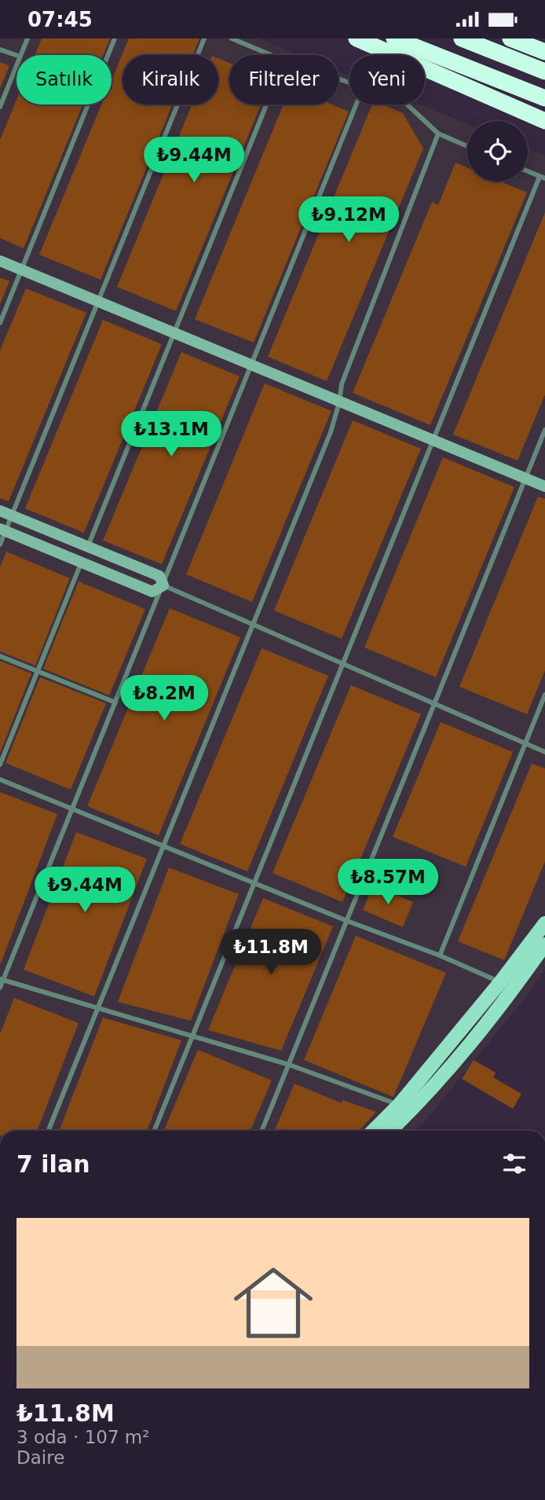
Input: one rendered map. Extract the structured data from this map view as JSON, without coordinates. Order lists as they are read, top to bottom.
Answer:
{
  "page": {
    "status": "07:45",
    "chip": [
      "Satılık",
      "Kiralık",
      "Filtreler",
      "Yeni"
    ],
    "price": [
      "₺9.44M",
      "₺9.12M",
      "₺13.1M",
      "₺8.2M",
      "₺8.57M",
      "₺9.44M",
      "₺11.8M"
    ],
    "heading": "7 ilan",
    "list": [
      {
        "name": "₺11.8M",
        "note": "3 oda · 107 m² · Daire"
      }
    ]
  }
}
